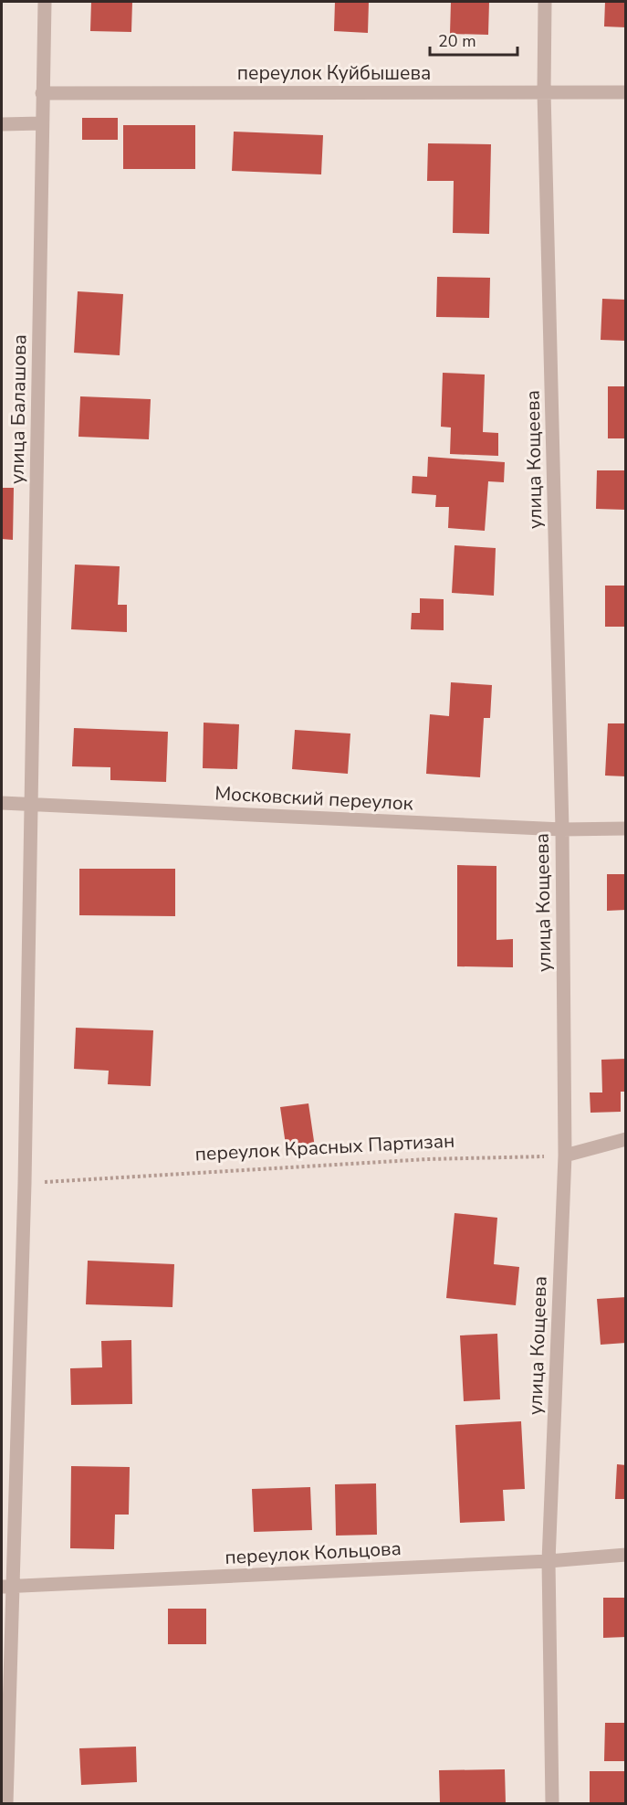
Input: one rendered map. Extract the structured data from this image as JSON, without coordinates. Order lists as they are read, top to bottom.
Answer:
{
  "streets": {
    "street": [
      "переулок Куйбышева",
      "улица Балашова",
      "улица Кощеева",
      "Московский переулок",
      "переулок Кольцова"
    ],
    "path": ["переулок Красных Партизан"]
  },
  "crossings": [
    ["переулок Куйбышева", "улица Балашова"],
    ["переулок Куйбышева", "улица Кощеева"],
    ["улица Балашова", "Московский переулок"],
    ["улица Балашова", "переулок Красных Партизан"],
    ["улица Балашова", "переулок Кольцова"],
    ["улица Кощеева", "Московский переулок"],
    ["улица Кощеева", "переулок Красных Партизан"],
    ["улица Кощеева", "переулок Кольцова"]
  ],
  "scale_bar": "20 m"
}
